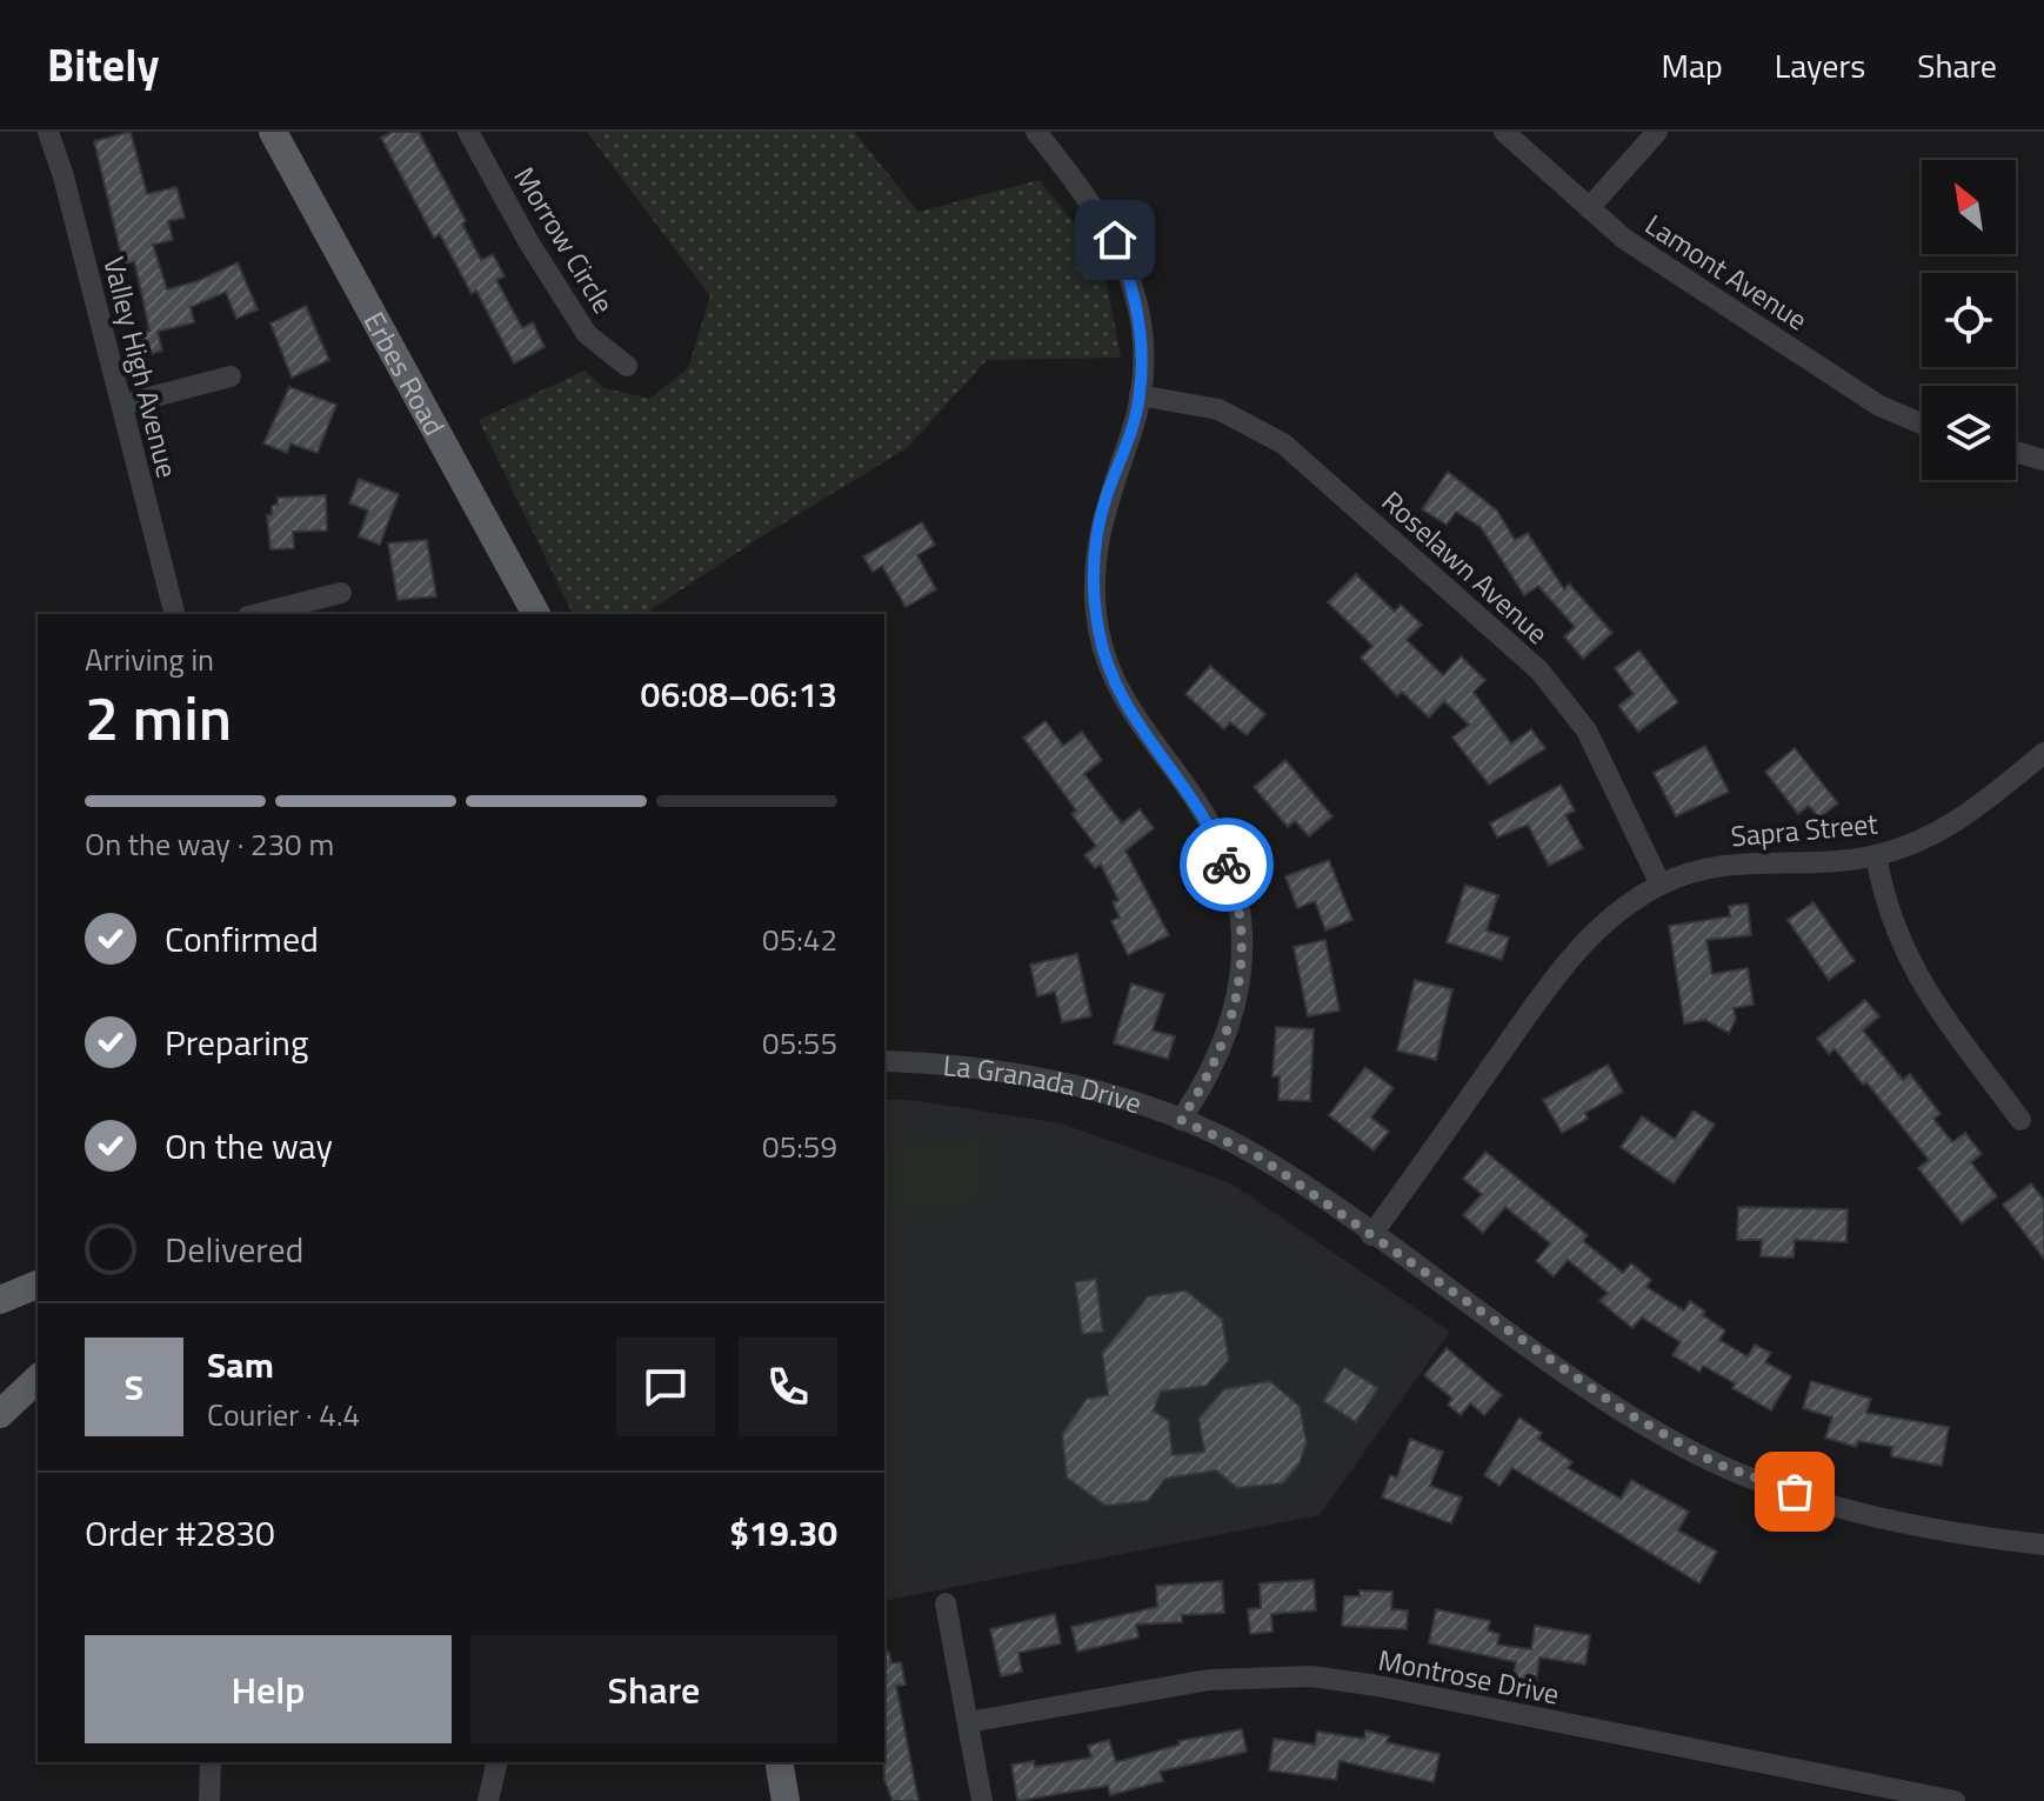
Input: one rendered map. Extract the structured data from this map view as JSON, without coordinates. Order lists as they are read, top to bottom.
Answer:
{
  "streets": {
    "main road": ["Erbes Road"],
    "street": [
      "Morrow Circle",
      "Lamont Avenue",
      "Valley High Avenue",
      "Roselawn Avenue",
      "Sapra Street",
      "La Granada Drive",
      "Montrose Drive"
    ]
  },
  "crossings": [
    ["Roselawn Avenue", "Sapra Street"],
    ["Sapra Street", "La Granada Drive"]
  ],
  "north": "top left",
  "page": {
    "header": "Bitely",
    "nav": ["Map", "Layers", "Share"],
    "heading": ["2 min", "Arriving in", "06:08–06:13"],
    "panel": [
      "Sam",
      "Courier · 4.4",
      "Order #2830",
      "$19.30"
    ],
    "bar": "On the way · 230 m",
    "list": [
      ["Confirmed", "05:42"],
      ["Preparing", "05:55"],
      ["On the way", "05:59"],
      "Delivered"
    ],
    "round": "S",
    "buttons": ["Help", "Share"]
  }
}
